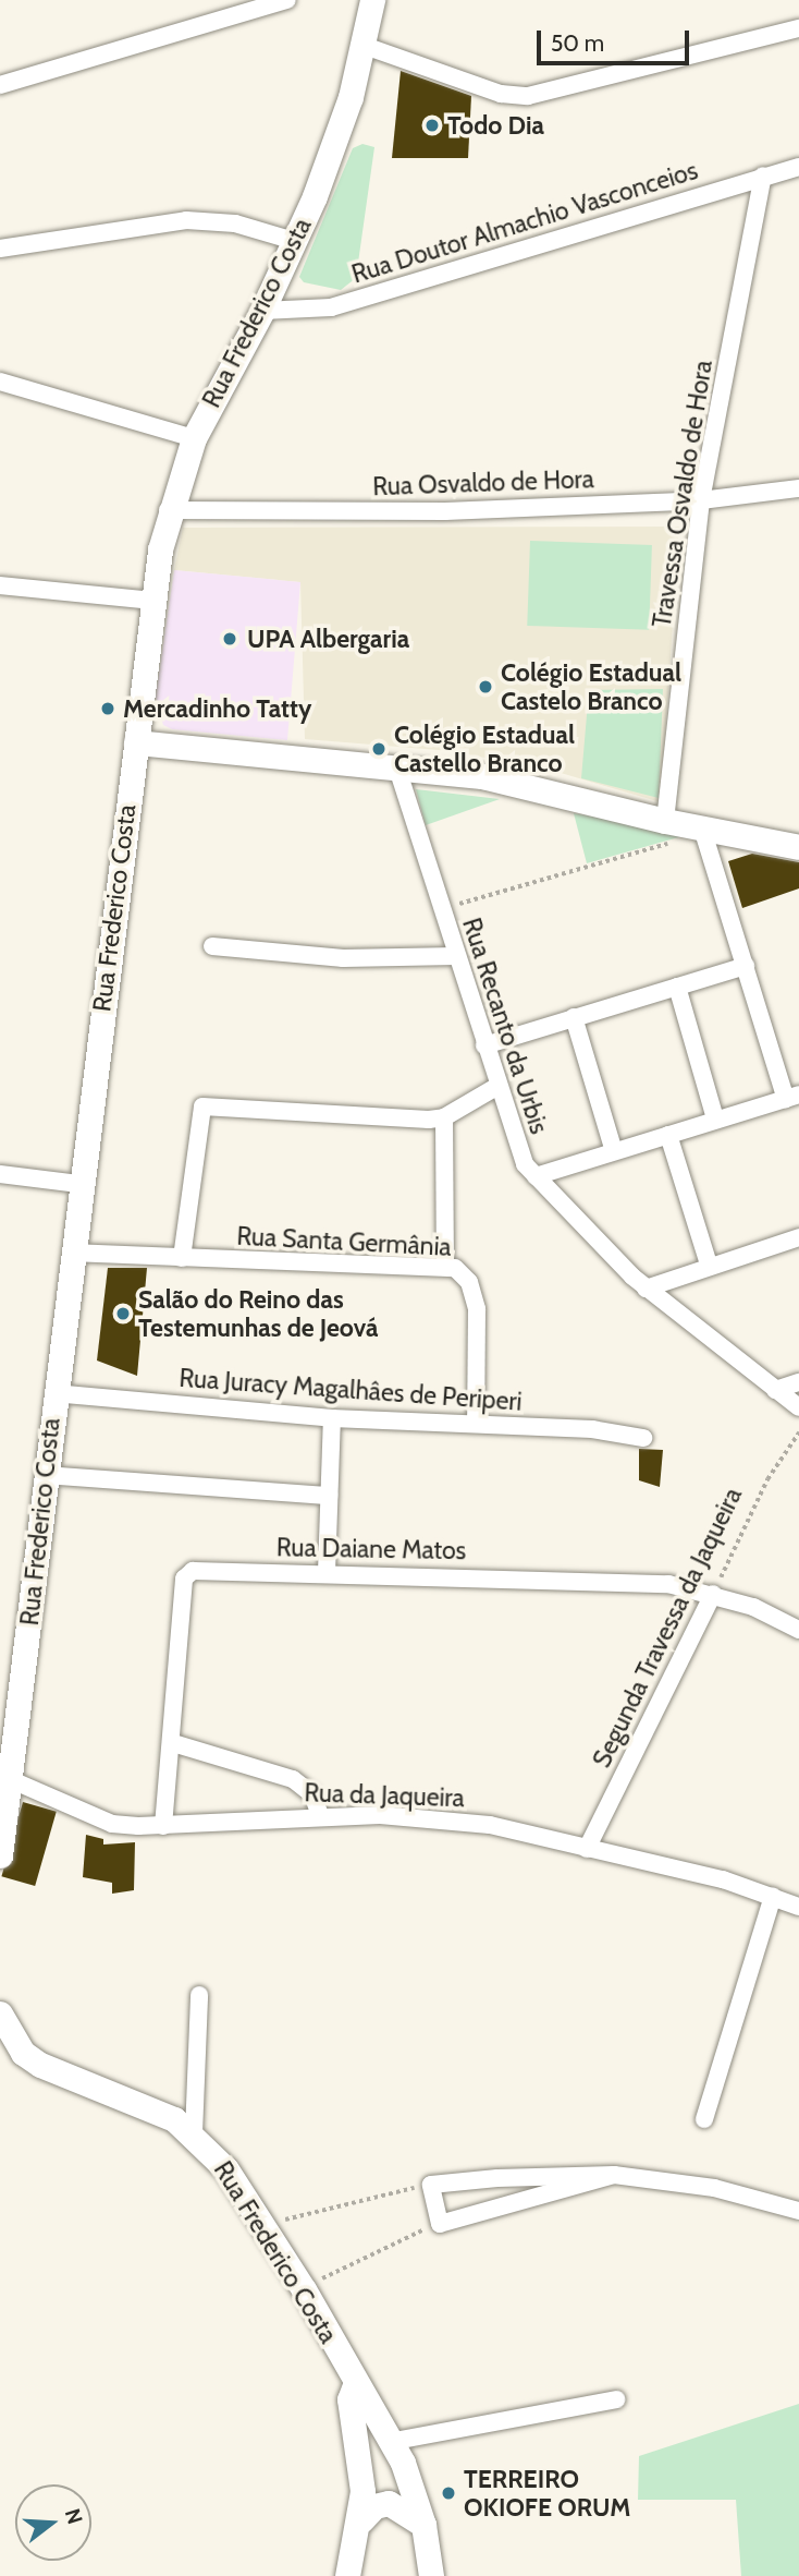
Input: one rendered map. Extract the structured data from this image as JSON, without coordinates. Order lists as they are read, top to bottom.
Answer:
{
  "streets": {
    "main road": ["Rua Frederico Costa"],
    "street": [
      "Rua Doutor Almachio Vasconceios",
      "Rua Osvaldo de Hora",
      "Travessa Osvaldo de Hora",
      "Rua Recanto da Urbis",
      "Rua Santa Germânia",
      "Rua Juracy Magalhâes de Periperi",
      "Rua Daiane Matos",
      "Segunda Travessa da Jaqueira",
      "Rua da Jaqueira"
    ]
  },
  "crossings": [
    ["Rua Doutor Almachio Vasconceios", "Rua Frederico Costa"],
    ["Rua Doutor Almachio Vasconceios", "Travessa Osvaldo de Hora"],
    ["Rua Frederico Costa", "Rua Osvaldo de Hora"],
    ["Rua Frederico Costa", "Rua Santa Germânia"],
    ["Rua Frederico Costa", "Rua Juracy Magalhâes de Periperi"],
    ["Rua Frederico Costa", "Rua da Jaqueira"],
    ["Rua Osvaldo de Hora", "Travessa Osvaldo de Hora"],
    ["Rua Santa Germânia", "Rua Juracy Magalhâes de Periperi"],
    ["Rua Daiane Matos", "Segunda Travessa da Jaqueira"],
    ["Rua Daiane Matos", "Rua da Jaqueira"],
    ["Segunda Travessa da Jaqueira", "Rua da Jaqueira"]
  ],
  "places": [
    "Todo Dia",
    "UPA Albergaria",
    "Colégio Estadual Castelo Branco",
    "Mercadinho Tatty",
    "Colégio Estadual Castello Branco",
    "Salão do Reino das Testemunhas de Jeová",
    "TERREIRO OKIOFE ORUM"
  ],
  "scale_bar": "50 m",
  "north": "right"
}
